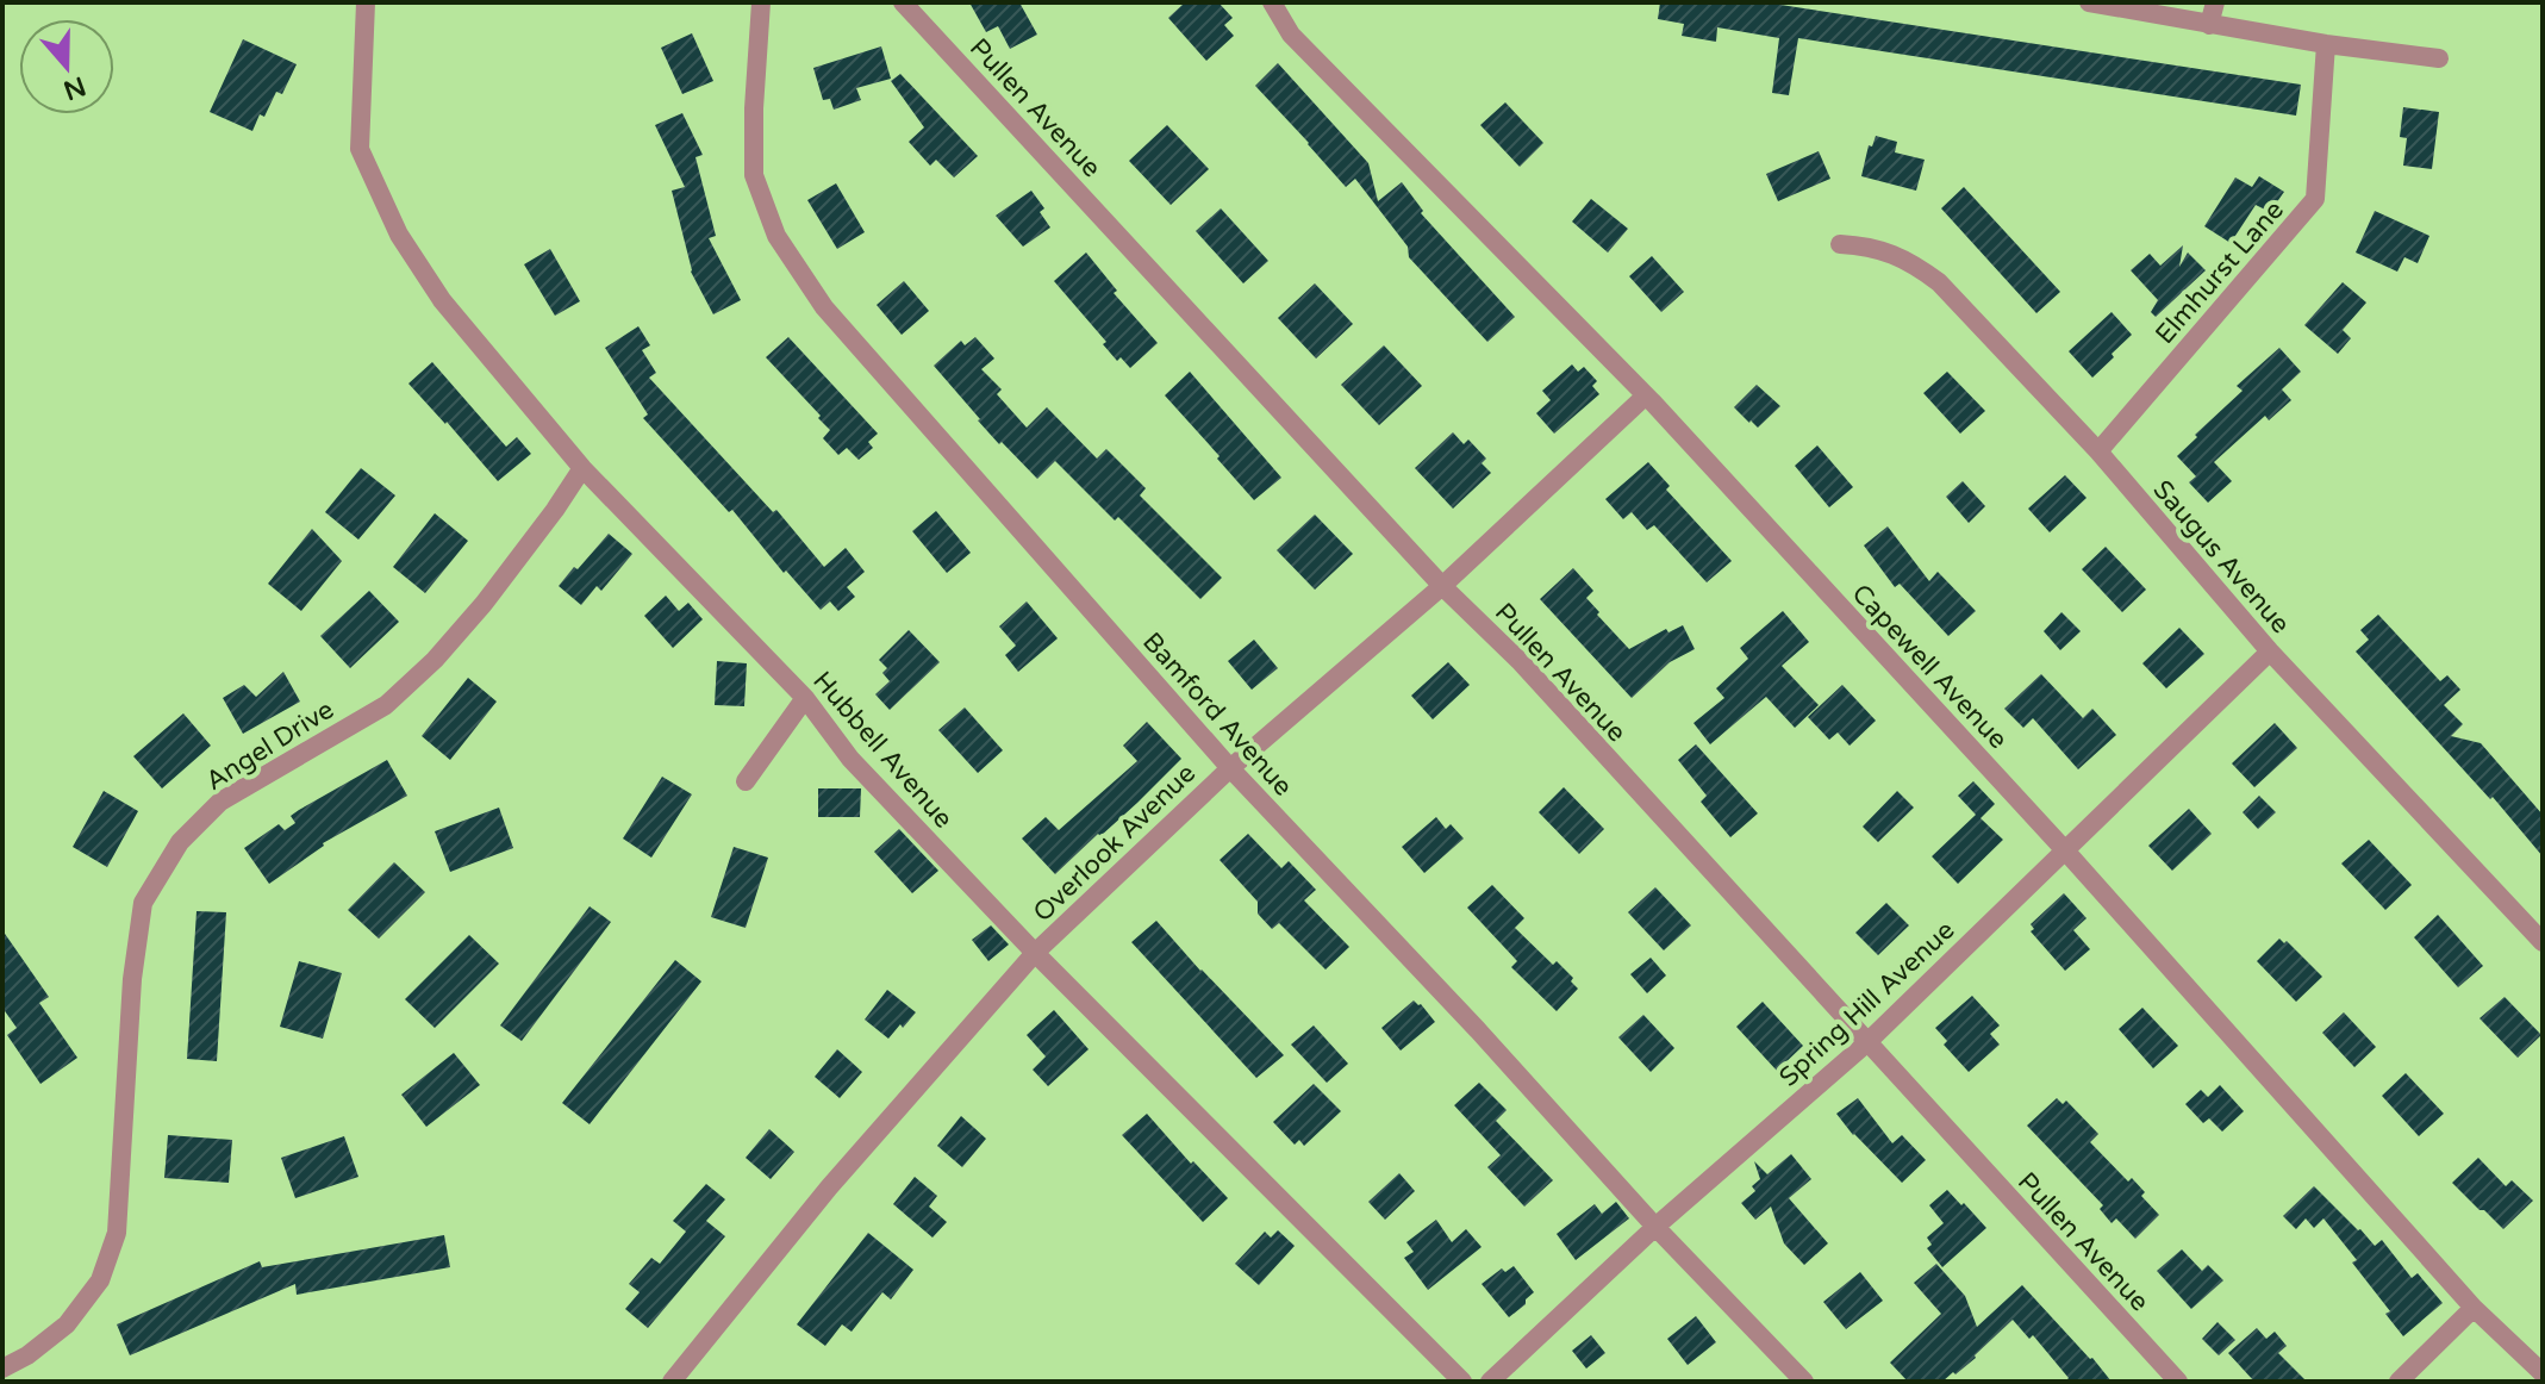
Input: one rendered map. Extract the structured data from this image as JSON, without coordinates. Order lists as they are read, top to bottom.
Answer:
{
  "streets": {
    "street": [
      "Pullen Avenue",
      "Elmhurst Lane",
      "Saugus Avenue",
      "Capewell Avenue",
      "Bamford Avenue",
      "Angel Drive",
      "Hubbell Avenue",
      "Overlook Avenue",
      "Spring Hill Avenue"
    ]
  },
  "crossings": [
    ["Pullen Avenue", "Overlook Avenue"],
    ["Pullen Avenue", "Spring Hill Avenue"],
    ["Elmhurst Lane", "Saugus Avenue"],
    ["Saugus Avenue", "Spring Hill Avenue"],
    ["Capewell Avenue", "Overlook Avenue"],
    ["Capewell Avenue", "Spring Hill Avenue"],
    ["Bamford Avenue", "Overlook Avenue"],
    ["Bamford Avenue", "Spring Hill Avenue"],
    ["Angel Drive", "Hubbell Avenue"],
    ["Hubbell Avenue", "Overlook Avenue"]
  ],
  "north": "bottom"
}
